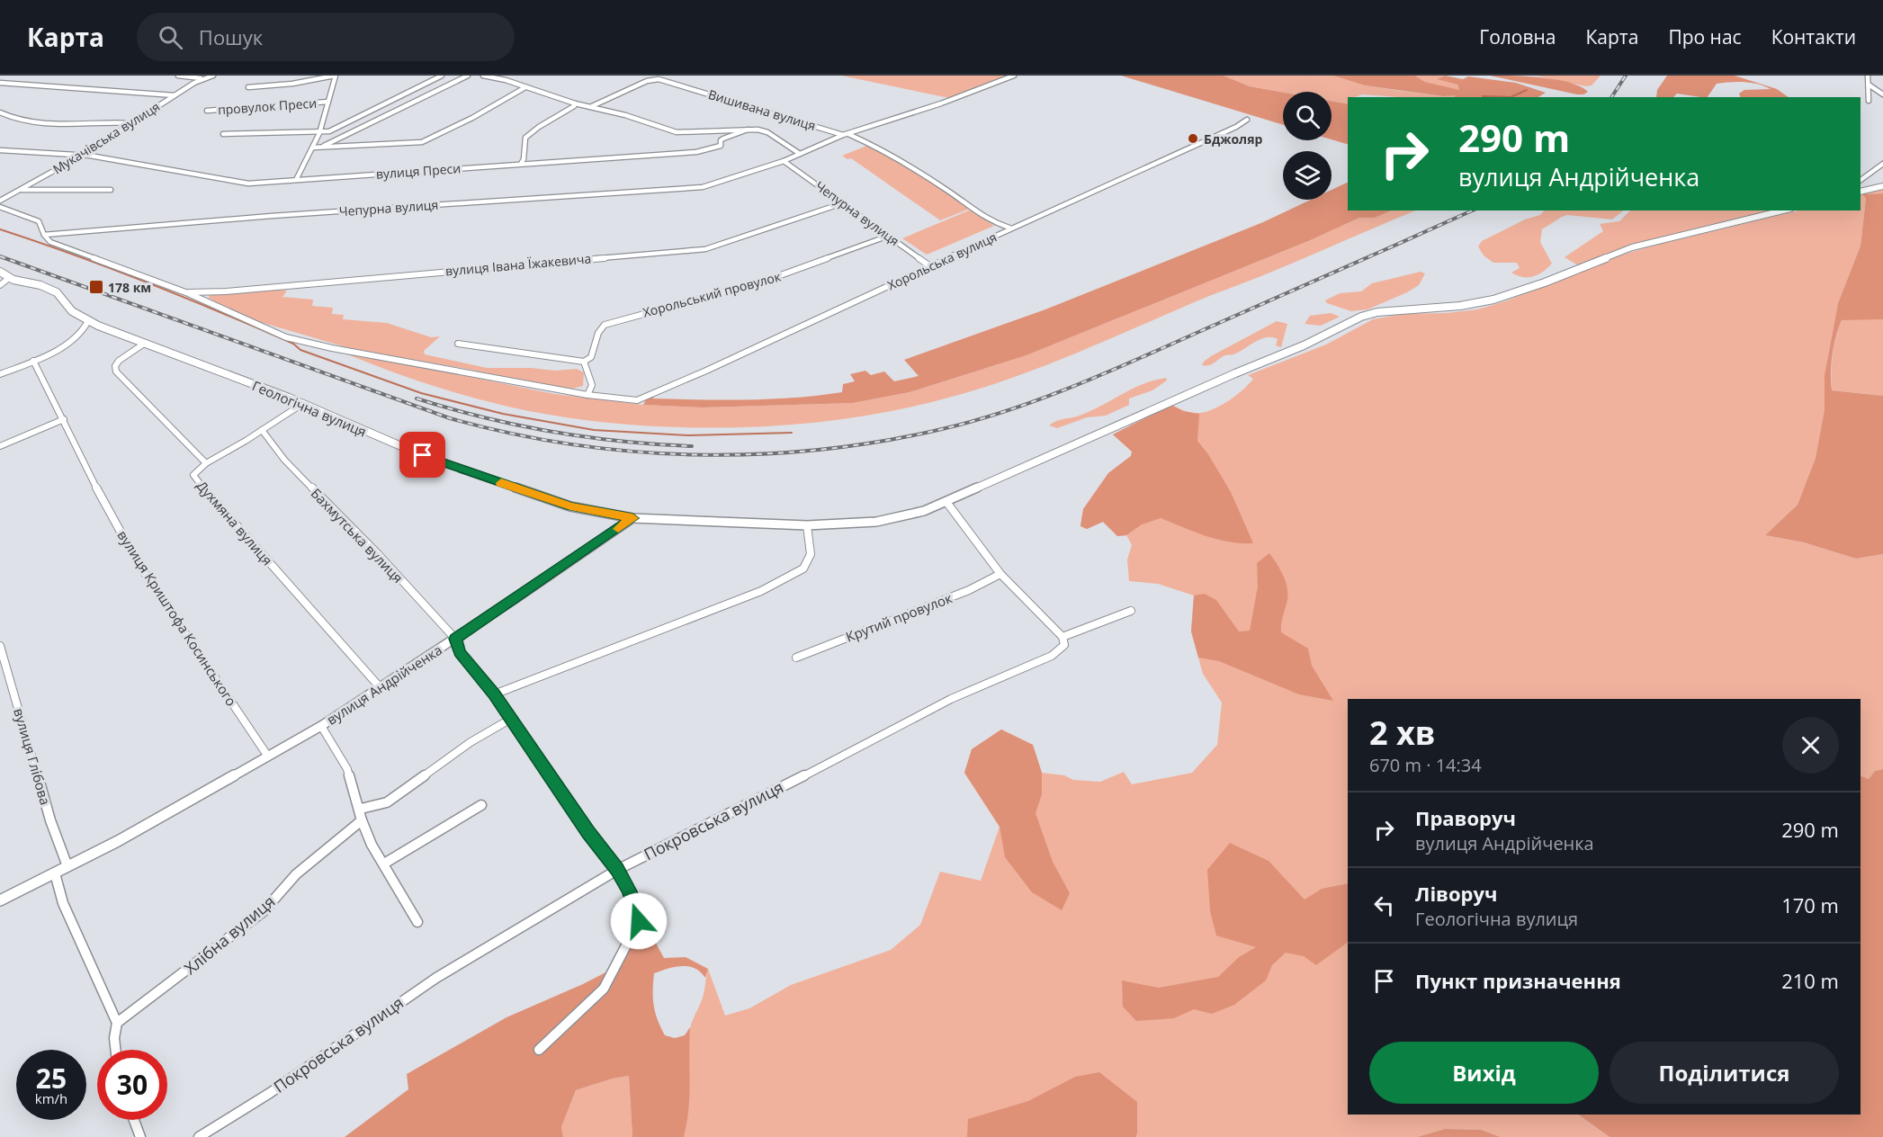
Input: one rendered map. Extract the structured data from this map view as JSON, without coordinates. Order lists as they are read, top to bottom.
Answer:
{
  "streets": {
    "street": [
      "провулок Преси",
      "Вишивана вулиця",
      "Мукачівська вулиця",
      "вулиця Преси",
      "Чепурна вулиця",
      "Хорольська вулиця",
      "вулиця Івана Їжакевича",
      "Хорольський провулок",
      "Геологічна вулиця",
      "Духмяна вулиця",
      "Бахмутська вулиця",
      "Крутий провулок",
      "вулиця Криштофа Косинського",
      "вулиця Андрійченка",
      "вулиця Глібова",
      "Покровська вулиця",
      "Хлібна вулиця"
    ]
  },
  "crossings": [
    ["провулок Преси", "вулиця Преси"],
    ["Вишивана вулиця", "Чепурна вулиця"],
    ["Вишивана вулиця", "Хорольська вулиця"],
    ["Мукачівська вулиця", "вулиця Преси"],
    ["Чепурна вулиця", "Хорольська вулиця"],
    ["Чепурна вулиця", "вулиця Івана Їжакевича"],
    ["Чепурна вулиця", "Хорольський провулок"],
    ["Геологічна вулиця", "Духмяна вулиця"],
    ["Геологічна вулиця", "вулиця Андрійченка"],
    ["Духмяна вулиця", "вулиця Андрійченка"],
    ["Бахмутська вулиця", "вулиця Андрійченка"],
    ["Бахмутська вулиця", "Покровська вулиця"],
    ["вулиця Криштофа Косинського", "вулиця Андрійченка"],
    ["вулиця Андрійченка", "вулиця Глібова"]
  ],
  "places": {
    "other": ["Бджоляр"],
    "transit": ["178 км"]
  },
  "page": {
    "header": "Карта",
    "search": "Пошук",
    "nav": [
      "Головна",
      "Карта",
      "Про нас",
      "Контакти"
    ],
    "turn": ["290 m", "вулиця Андрійченка"],
    "heading": ["2 хв", "670 m · 14:34"],
    "list": [
      {
        "name": "Праворуч",
        "note": "вулиця Андрійченка",
        "value": "290 m"
      },
      {
        "name": "Ліворуч",
        "note": "Геологічна вулиця",
        "value": "170 m"
      },
      {
        "name": "Пункт призначення",
        "value": "210 m"
      }
    ],
    "buttons": ["Вихід", "Поділитися"],
    "speed": "25 km/h",
    "limit": "30"
  }
}
